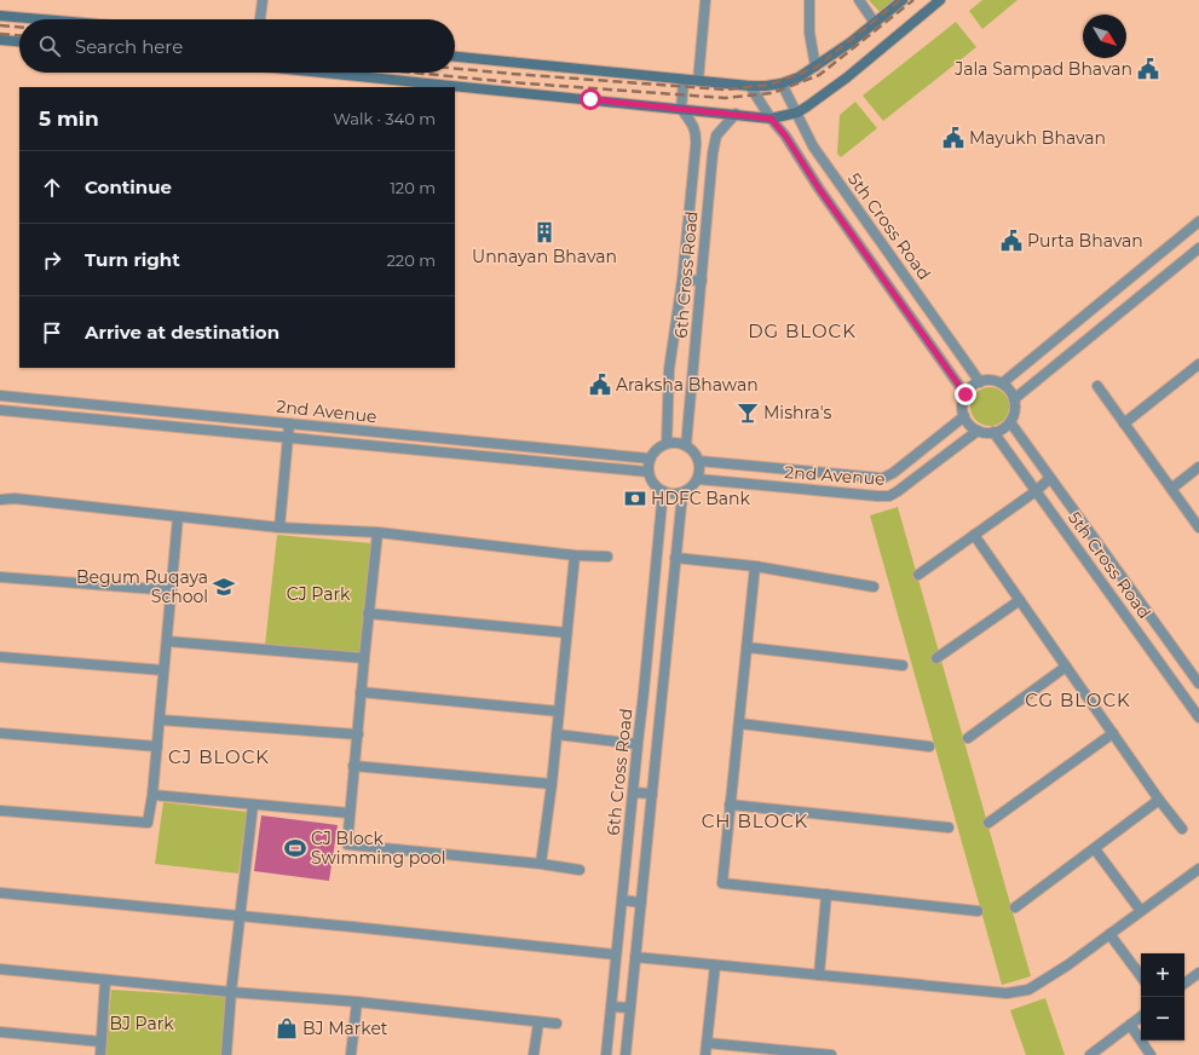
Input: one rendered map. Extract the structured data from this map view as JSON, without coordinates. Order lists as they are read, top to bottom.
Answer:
{
  "streets": {
    "street": ["5th Cross Road", "6th Cross Road", "2nd Avenue"]
  },
  "crossings": [
    ["5th Cross Road", "2nd Avenue"],
    ["6th Cross Road", "2nd Avenue"]
  ],
  "districts": [
    "DG BLOCK",
    "CG BLOCK",
    "CJ BLOCK",
    "CH BLOCK"
  ],
  "parks": ["CJ Park", "BJ Park"],
  "places": {
    "public building": [
      "Jala Sampad Bhavan",
      "Mayukh Bhavan",
      "Purta Bhavan",
      "Araksha Bhawan"
    ],
    "building": ["Unnayan Bhavan"],
    "bar": ["Mishra's"],
    "bank": ["HDFC Bank"],
    "school or university": ["Begum Ruqaya School"],
    "sports": ["CJ Block Swimming pool"],
    "shop": ["BJ Market"]
  },
  "north": "bottom right",
  "page": {
    "search": "Search here",
    "heading": ["5 min", "Walk · 340 m"],
    "list": [
      ["Continue", "120 m"],
      ["Turn right", "220 m"],
      "Arrive at destination"
    ],
    "map_buttons": ["+", "−"]
  }
}
